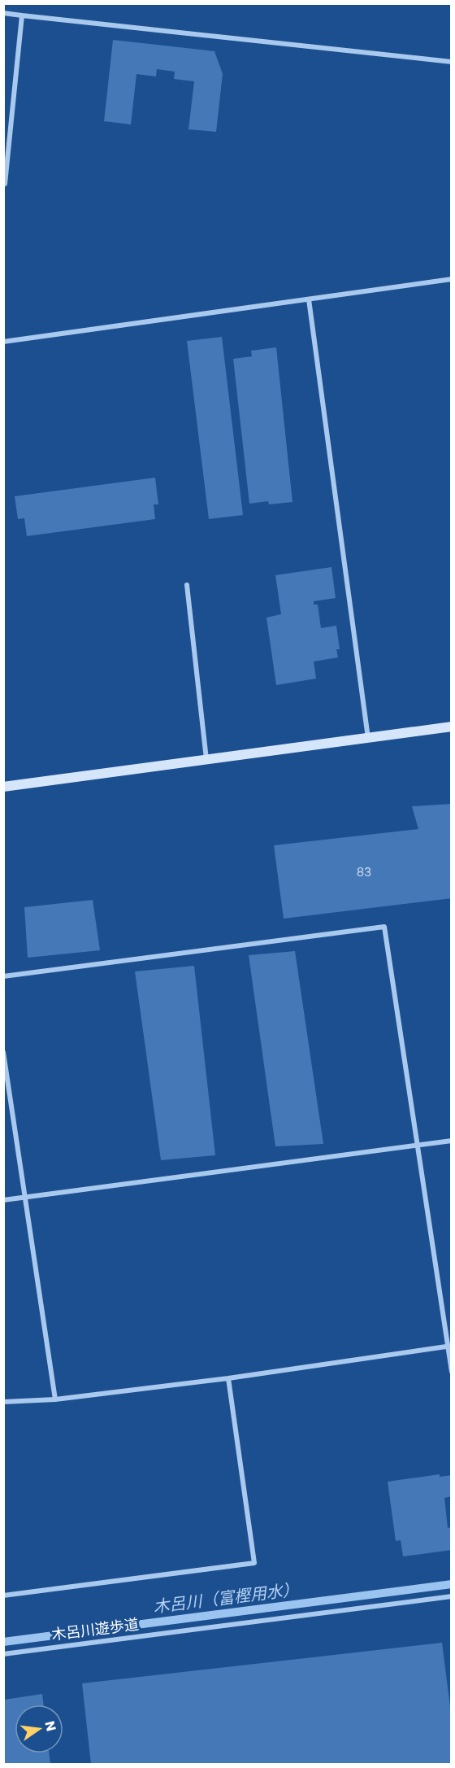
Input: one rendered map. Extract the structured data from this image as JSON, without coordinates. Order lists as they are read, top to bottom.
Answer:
{
  "streets": {
    "street": ["木呂川遊歩道"]
  },
  "water": ["木呂川（富樫用水）"],
  "house_numbers": ["83"],
  "north": "right"
}
